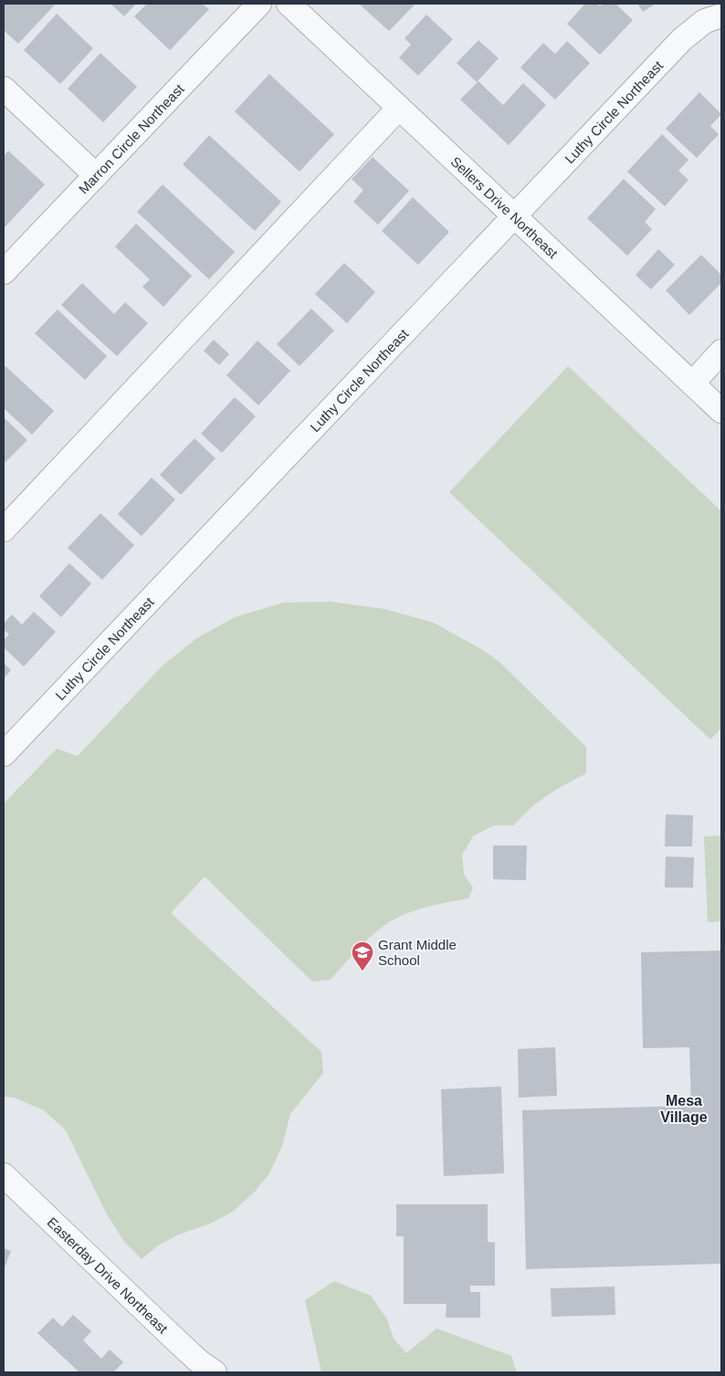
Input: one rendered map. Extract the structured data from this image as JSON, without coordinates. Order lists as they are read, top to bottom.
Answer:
{
  "streets": {
    "street": [
      "Luthy Circle Northeast",
      "Marron Circle Northeast",
      "Sellers Drive Northeast",
      "Easterday Drive Northeast"
    ]
  },
  "crossings": [
    ["Luthy Circle Northeast", "Sellers Drive Northeast"]
  ],
  "districts": ["Mesa Village"],
  "places": {
    "school or university": ["Grant Middle School"]
  }
}
